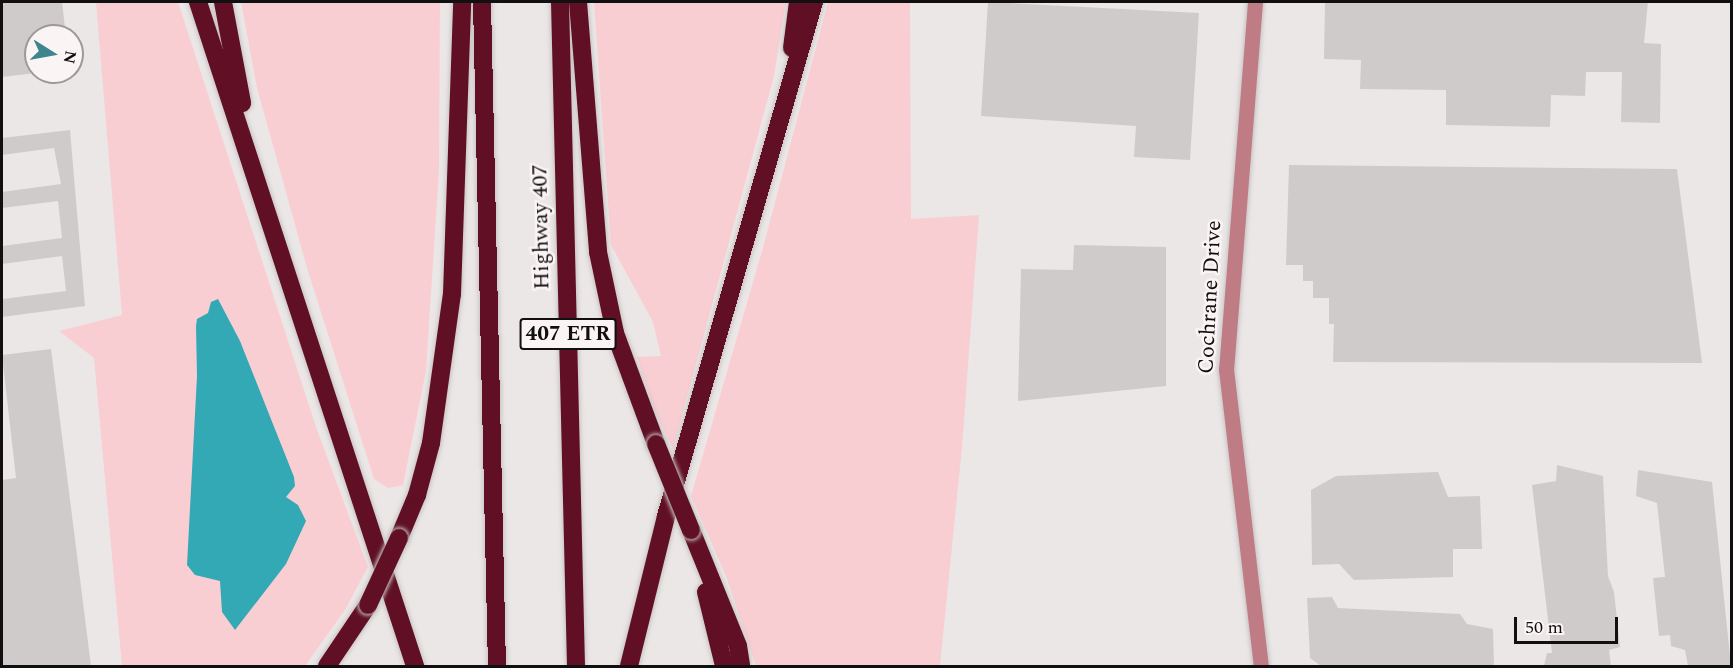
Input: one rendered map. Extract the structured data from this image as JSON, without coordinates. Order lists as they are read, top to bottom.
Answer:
{
  "streets": {
    "highway": ["Highway 407", "407 ETR"],
    "street": ["Cochrane Drive"]
  },
  "scale_bar": "50 m",
  "north": "right"
}
